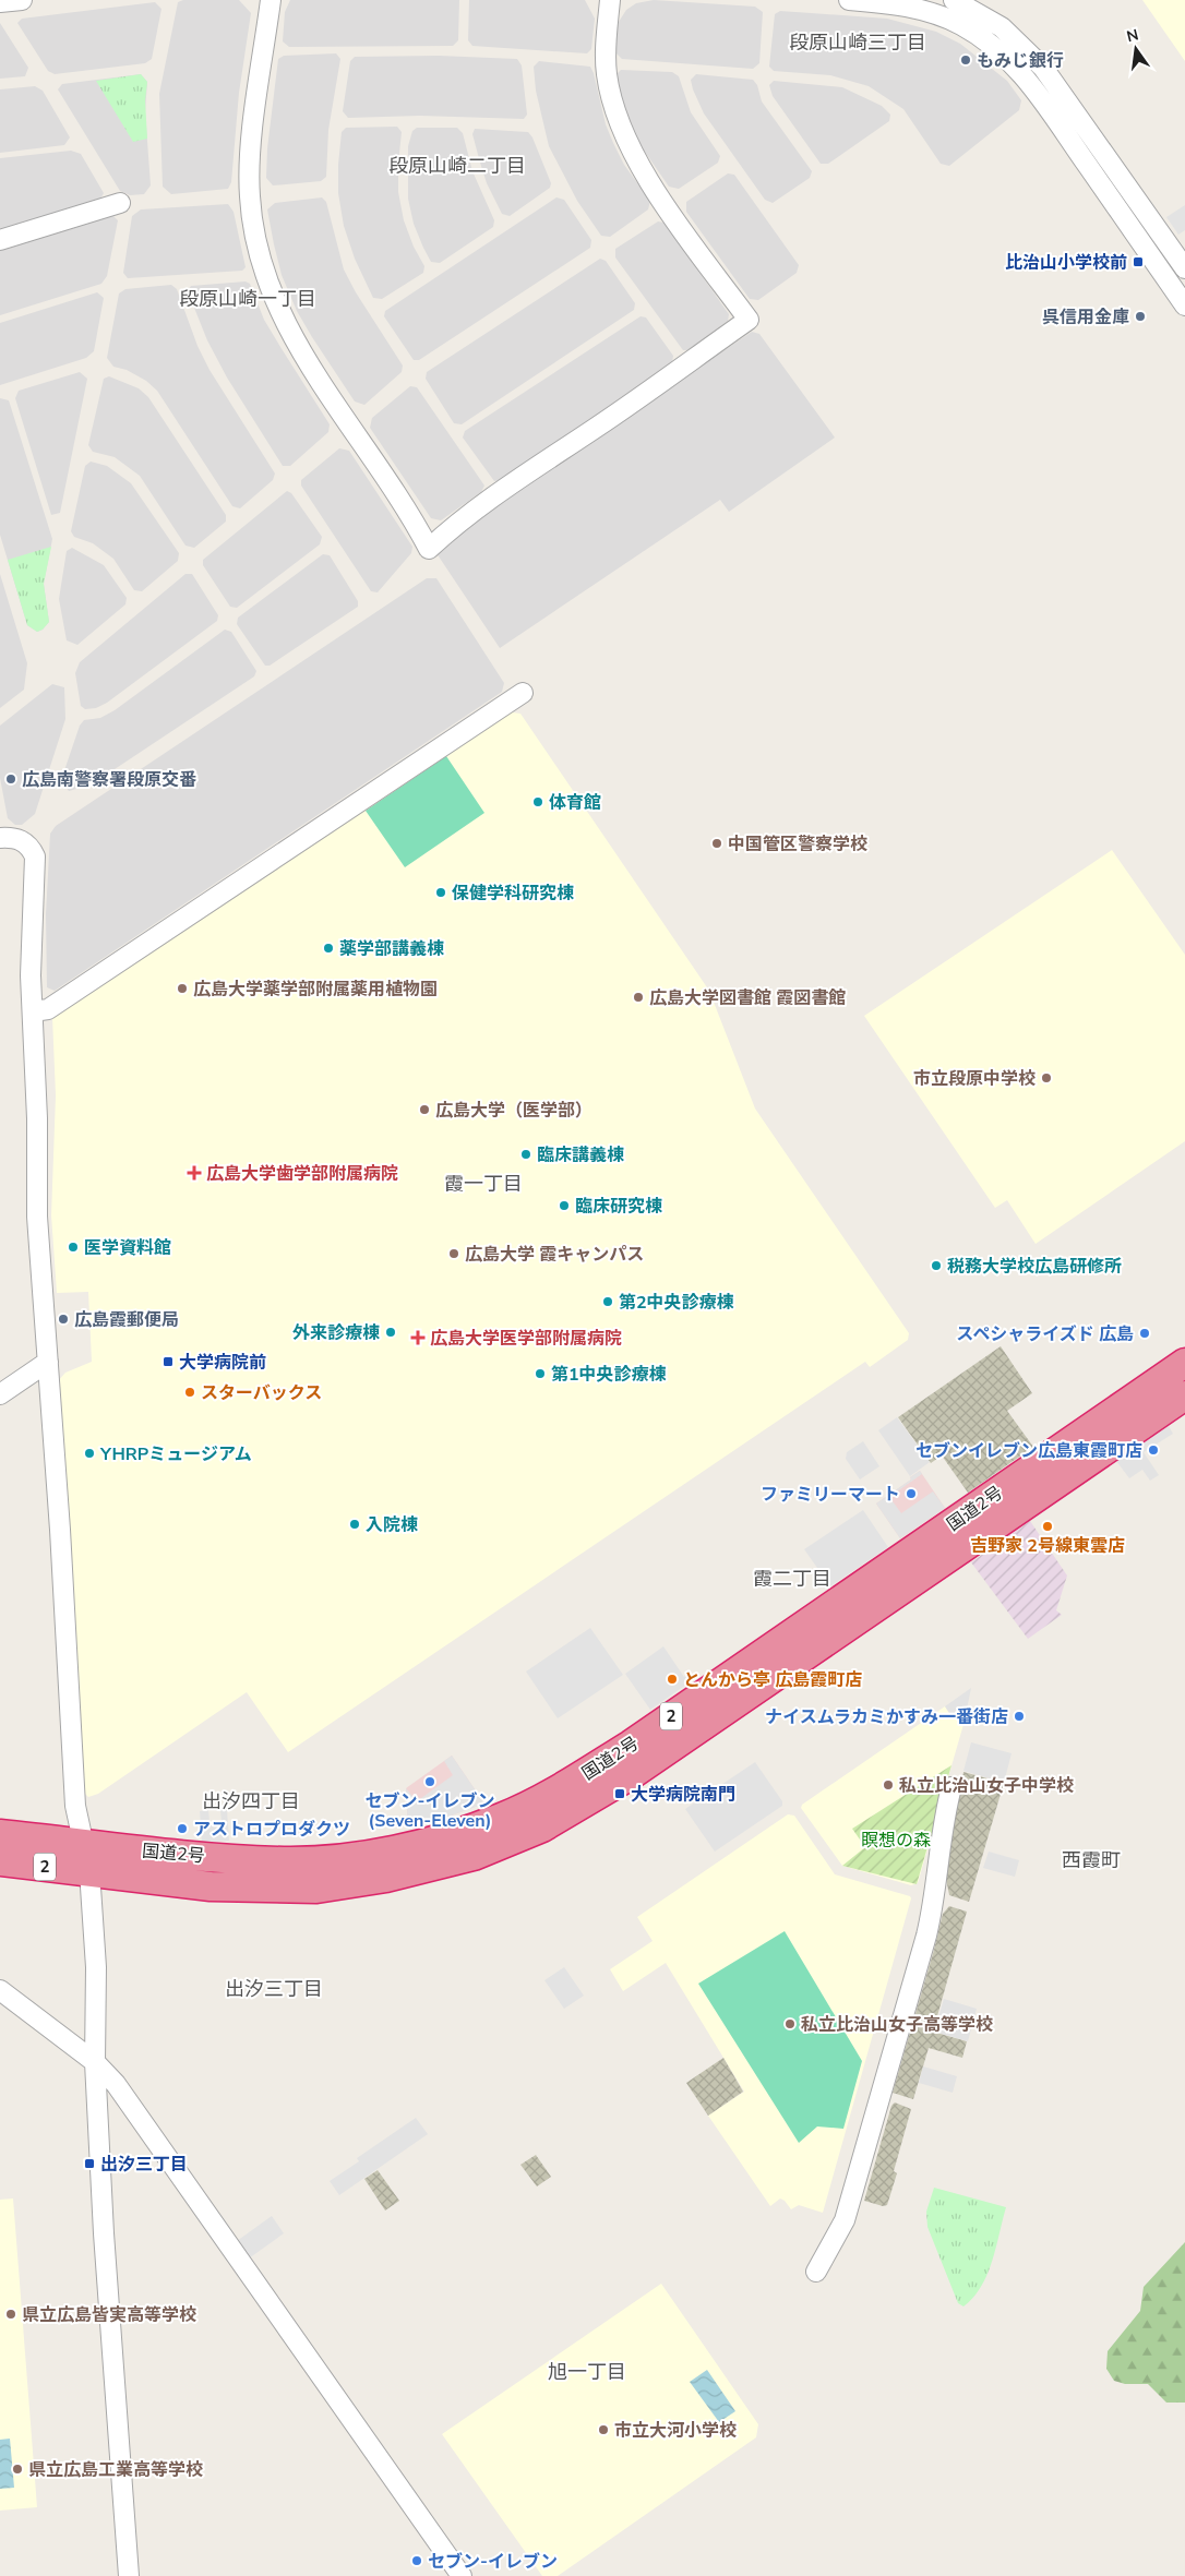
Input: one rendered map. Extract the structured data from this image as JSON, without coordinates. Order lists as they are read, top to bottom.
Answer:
{
  "streets": {
    "highway": ["国道2号", "2"]
  },
  "districts": [
    "段原山崎三丁目",
    "段原山崎二丁目",
    "段原山崎一丁目",
    "霞一丁目",
    "霞二丁目",
    "出汐四丁目",
    "西霞町",
    "出汐三丁目",
    "旭一丁目"
  ],
  "parks": ["瞑想の森"],
  "places": {
    "other": [
      "もみじ銀行",
      "呉信用金庫",
      "広島南警察署段原交番",
      "体育館",
      "中国管区警察学校",
      "保健学科研究棟",
      "薬学部講義棟",
      "広島大学薬学部附属薬用植物園",
      "広島大学図書館 霞図書館",
      "市立段原中学校",
      "広島大学（医学部）",
      "臨床講義棟",
      "臨床研究棟",
      "医学資料館",
      "広島大学 霞キャンパス",
      "税務大学校広島研修所",
      "第2中央診療棟",
      "広島霞郵便局",
      "外来診療棟",
      "スペシャライズド 広島",
      "第1中央診療棟",
      "スターバックス",
      "セブンイレブン広島東霞町店",
      "YHRPミュージアム",
      "ファミリーマート",
      "入院棟",
      "吉野家 2号線東雲店",
      "とんから亭 広島霞町店",
      "ナイスムラカミかすみ一番街店",
      "セブン-イレブン (Seven-Eleven)",
      "私立比治山女子中学校",
      "アストロプロダクツ",
      "私立比治山女子高等学校",
      "県立広島皆実高等学校",
      "市立大河小学校",
      "県立広島工業高等学校",
      "セブン-イレブン"
    ],
    "transit": [
      "比治山小学校前",
      "大学病院前",
      "大学病院南門",
      "出汐三丁目"
    ],
    "health": ["広島大学歯学部附属病院", "広島大学医学部附属病院"]
  },
  "north": "top"
}
